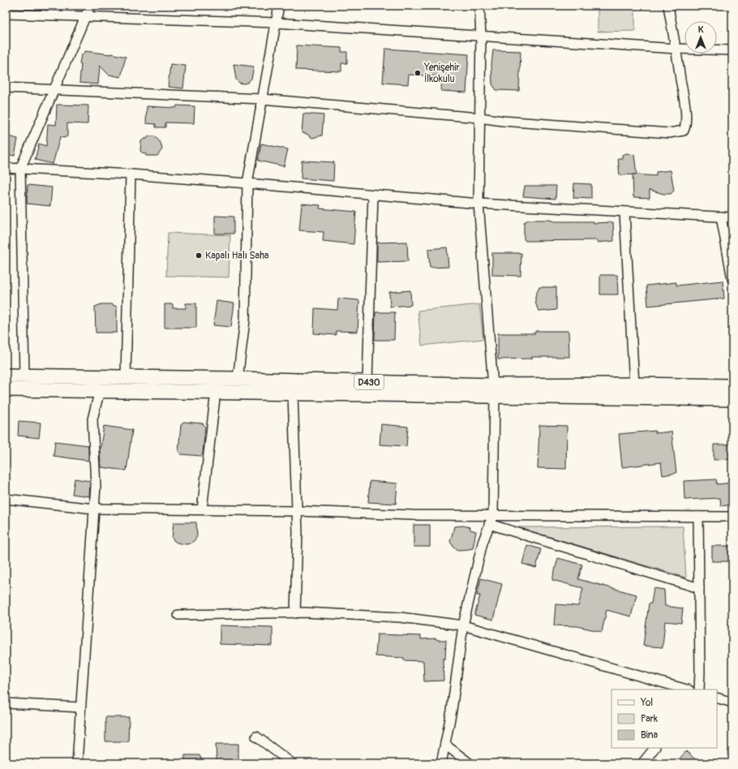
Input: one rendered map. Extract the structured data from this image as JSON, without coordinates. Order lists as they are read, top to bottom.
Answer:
{
  "streets": {
    "highway": ["D430"]
  },
  "places": ["Yenişehir İlkokulu", "Kapalı Halı Saha"],
  "legend": ["Yol", "Park", "Bina"],
  "north": "top"
}
